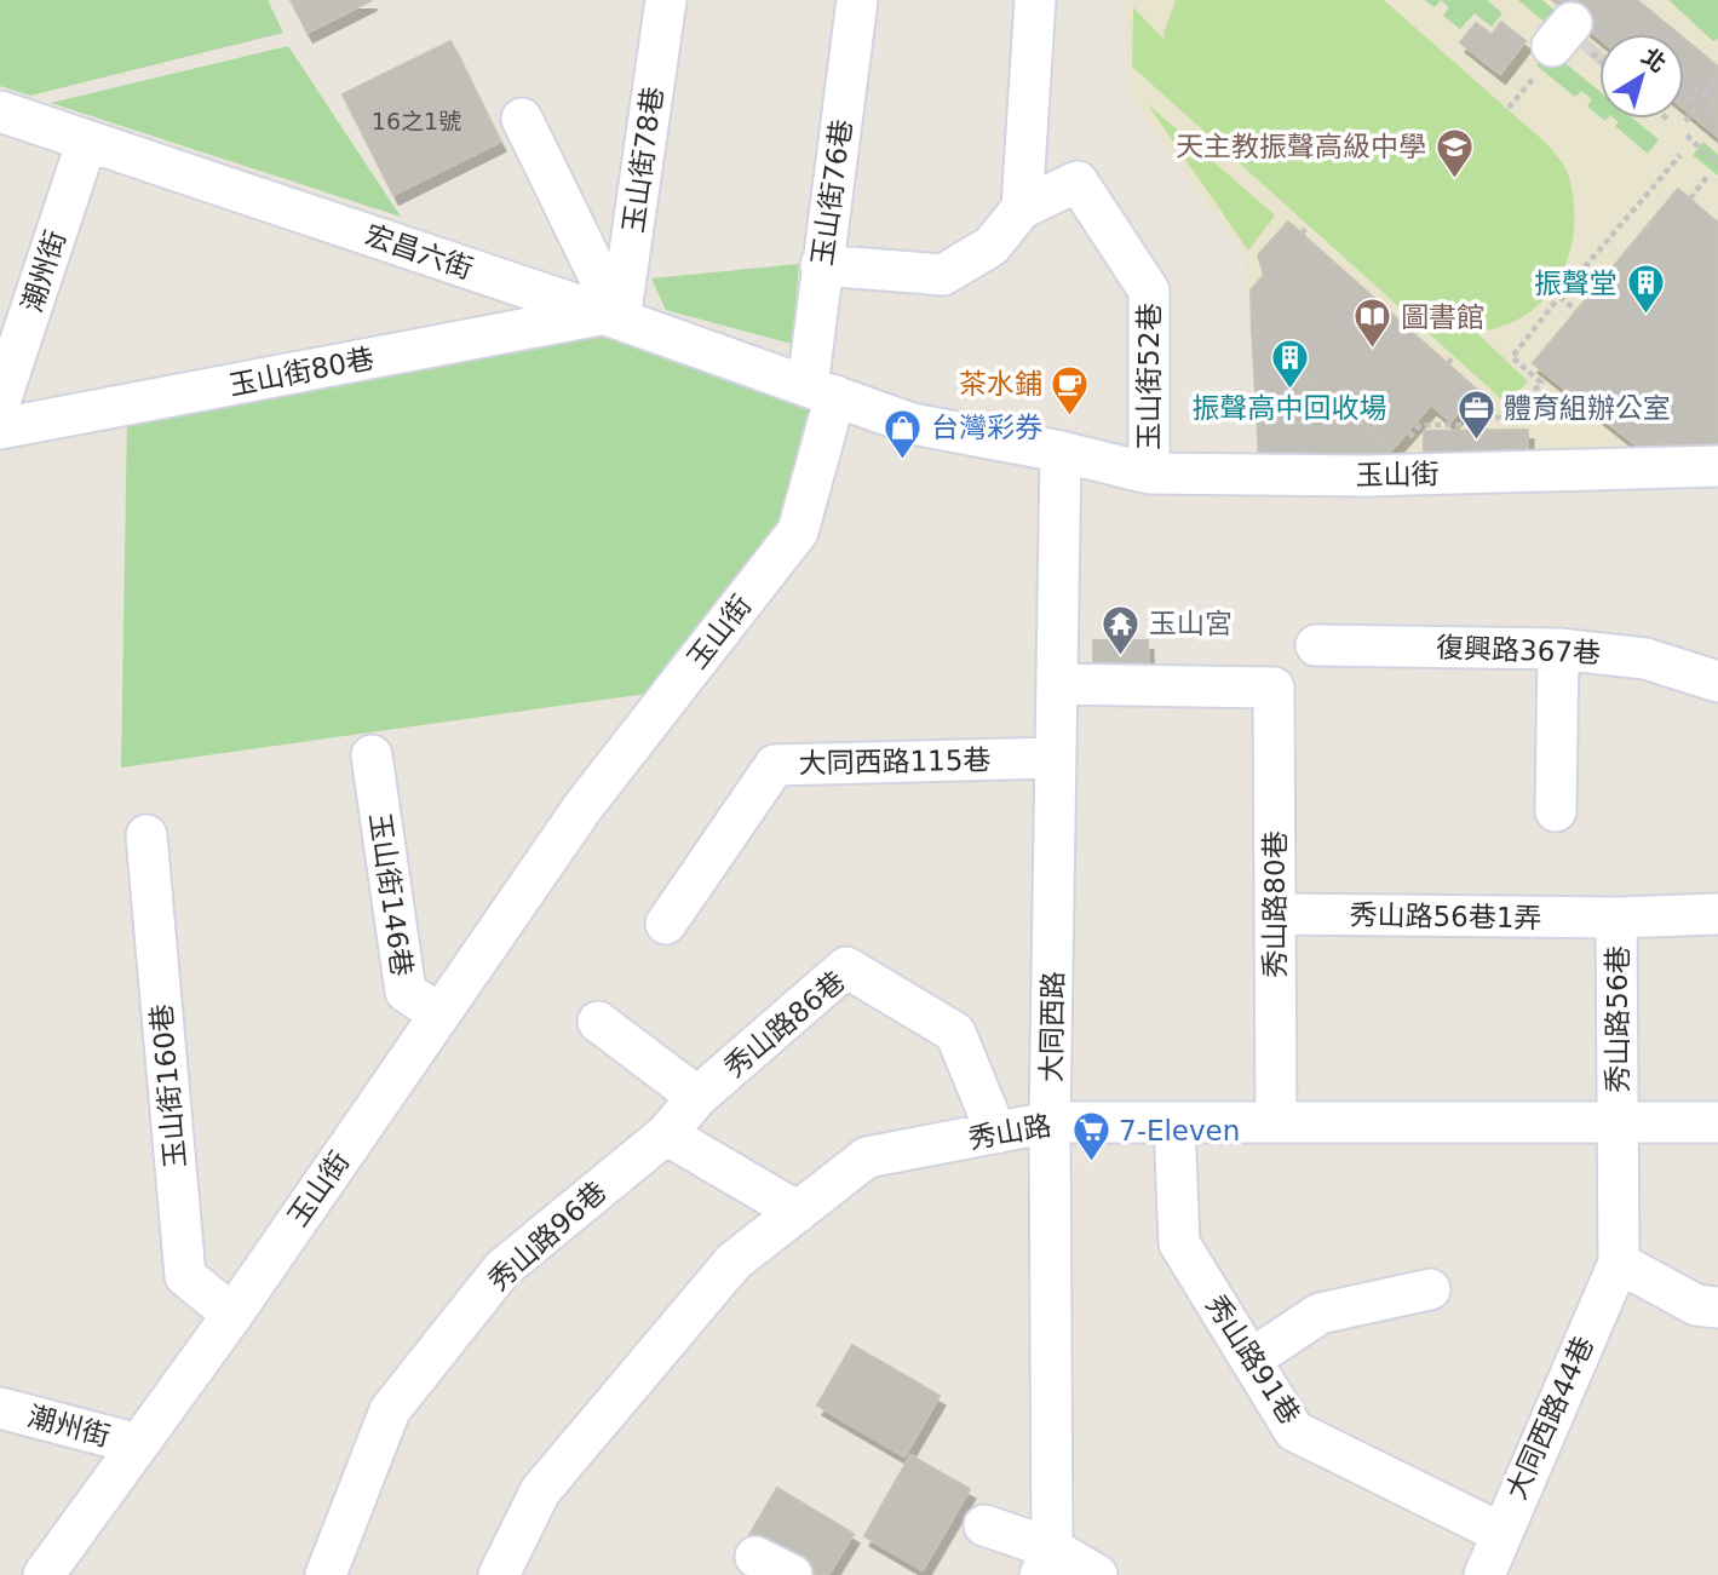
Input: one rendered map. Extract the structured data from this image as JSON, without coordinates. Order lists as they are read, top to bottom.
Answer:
{
  "streets": {
    "street": [
      "玉山街78巷",
      "玉山街76巷",
      "宏昌六街",
      "潮州街",
      "玉山街80巷",
      "玉山街52巷",
      "玉山街",
      "復興路367巷",
      "大同西路115巷",
      "玉山街146巷",
      "秀山路80巷",
      "秀山路56巷1弄",
      "秀山路56巷",
      "秀山路86巷",
      "大同西路",
      "玉山街160巷",
      "秀山路",
      "秀山路96巷",
      "秀山路91巷",
      "大同西路44巷"
    ]
  },
  "crossings": [
    ["玉山街78巷", "宏昌六街"],
    ["玉山街78巷", "玉山街80巷"],
    ["玉山街76巷", "宏昌六街"],
    ["玉山街76巷", "玉山街52巷"],
    ["玉山街76巷", "玉山街"],
    ["宏昌六街", "潮州街"],
    ["宏昌六街", "玉山街80巷"],
    ["宏昌六街", "玉山街"],
    ["潮州街", "玉山街"],
    ["玉山街52巷", "玉山街"],
    ["玉山街", "玉山街146巷"],
    ["玉山街", "大同西路"],
    ["玉山街", "玉山街160巷"],
    ["大同西路115巷", "大同西路"],
    ["秀山路80巷", "秀山路56巷1弄"],
    ["秀山路80巷", "大同西路"],
    ["秀山路80巷", "秀山路"],
    ["秀山路56巷1弄", "秀山路56巷"],
    ["秀山路56巷", "秀山路"],
    ["秀山路56巷", "大同西路44巷"],
    ["秀山路86巷", "秀山路"],
    ["秀山路86巷", "秀山路96巷"],
    ["大同西路", "秀山路"],
    ["秀山路", "秀山路91巷"],
    ["秀山路91巷", "大同西路44巷"]
  ],
  "places": {
    "school or university": ["天主教振聲高級中學"],
    "building": ["振聲堂", "振聲高中回收場"],
    "library": ["圖書館"],
    "cafe": ["茶水鋪"],
    "office": ["體育組辦公室"],
    "shop": ["台灣彩券"],
    "temple": ["玉山宮"],
    "supermarket": ["7-Eleven"]
  },
  "house_numbers": ["16之1號"],
  "north": "top right"
}
